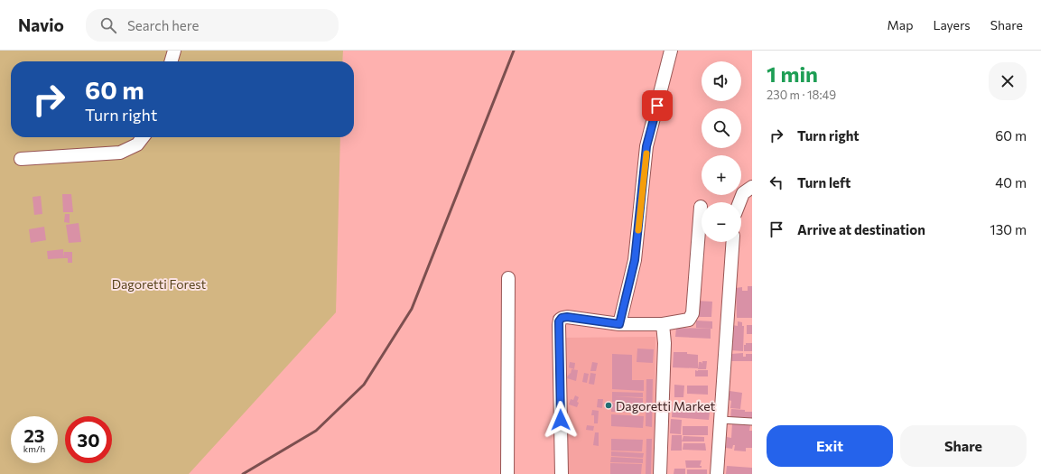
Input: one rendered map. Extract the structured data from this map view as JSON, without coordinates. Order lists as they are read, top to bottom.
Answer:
{
  "parks": ["Dagoretti Forest"],
  "places": ["Dagoretti Market"],
  "page": {
    "header": "Navio",
    "search": "Search here",
    "nav": ["Map", "Layers", "Share"],
    "heading": ["1 min", "230 m · 18:49"],
    "map_buttons": ["+", "−"],
    "turn": ["60 m", "Turn right"],
    "list": [
      {
        "name": "Turn right",
        "value": "60 m"
      },
      {
        "name": "Turn left",
        "value": "40 m"
      },
      {
        "name": "Arrive at destination",
        "value": "130 m"
      }
    ],
    "speed": "23 km/h",
    "limit": "30",
    "buttons": ["Exit", "Share"]
  }
}
